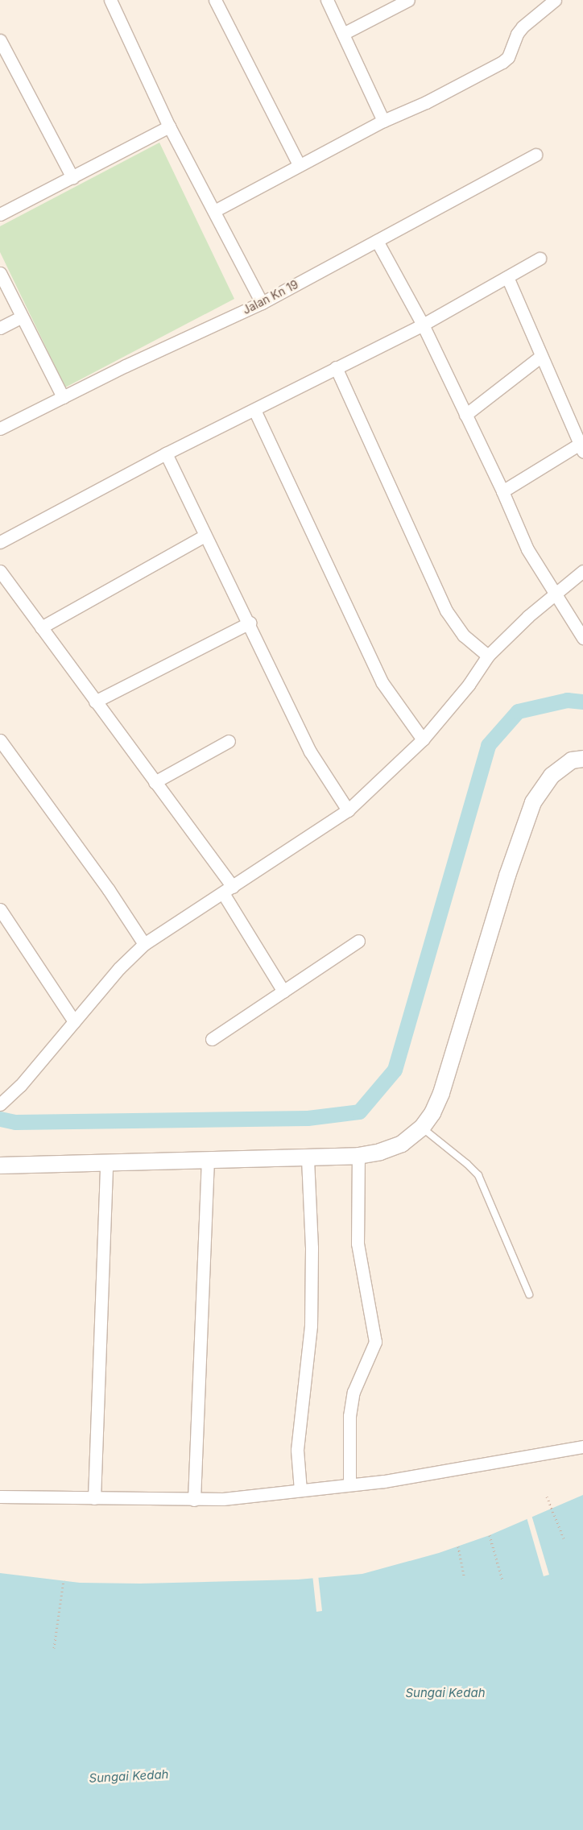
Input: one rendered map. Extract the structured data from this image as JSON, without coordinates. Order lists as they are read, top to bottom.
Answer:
{
  "streets": {
    "street": ["Jalan Kn 19"]
  },
  "water": ["Sungai Kedah"]
}
